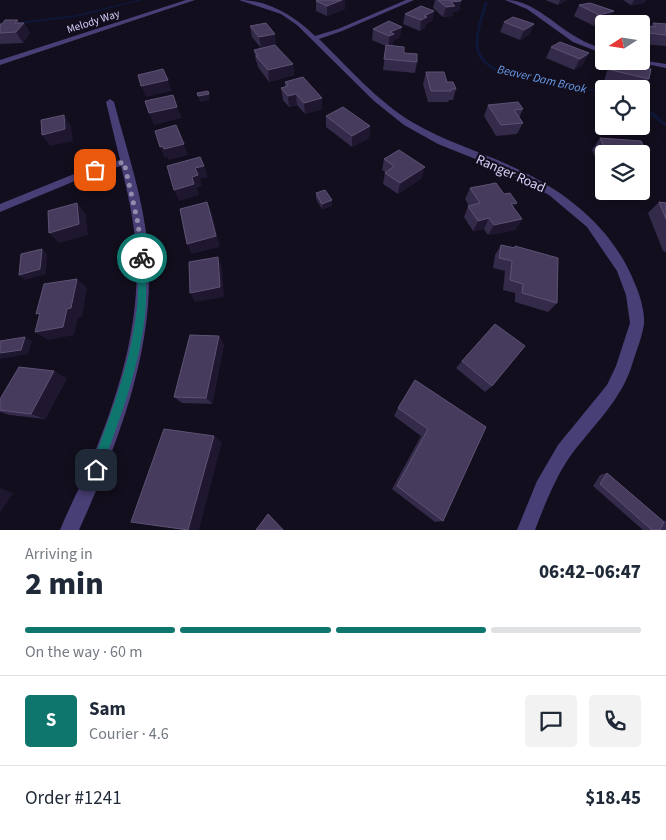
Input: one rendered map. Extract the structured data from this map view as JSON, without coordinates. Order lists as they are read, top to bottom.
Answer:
{
  "streets": {
    "street": ["Melody Way", "Ranger Road"]
  },
  "water": ["Beaver Dam Brook"],
  "north": "left",
  "page": {
    "heading": ["2 min", "Arriving in", "06:42–06:47"],
    "panel": [
      "Sam",
      "Courier · 4.6",
      "Order #1241",
      "$18.45"
    ],
    "bar": "On the way · 60 m",
    "round": "S"
  }
}
